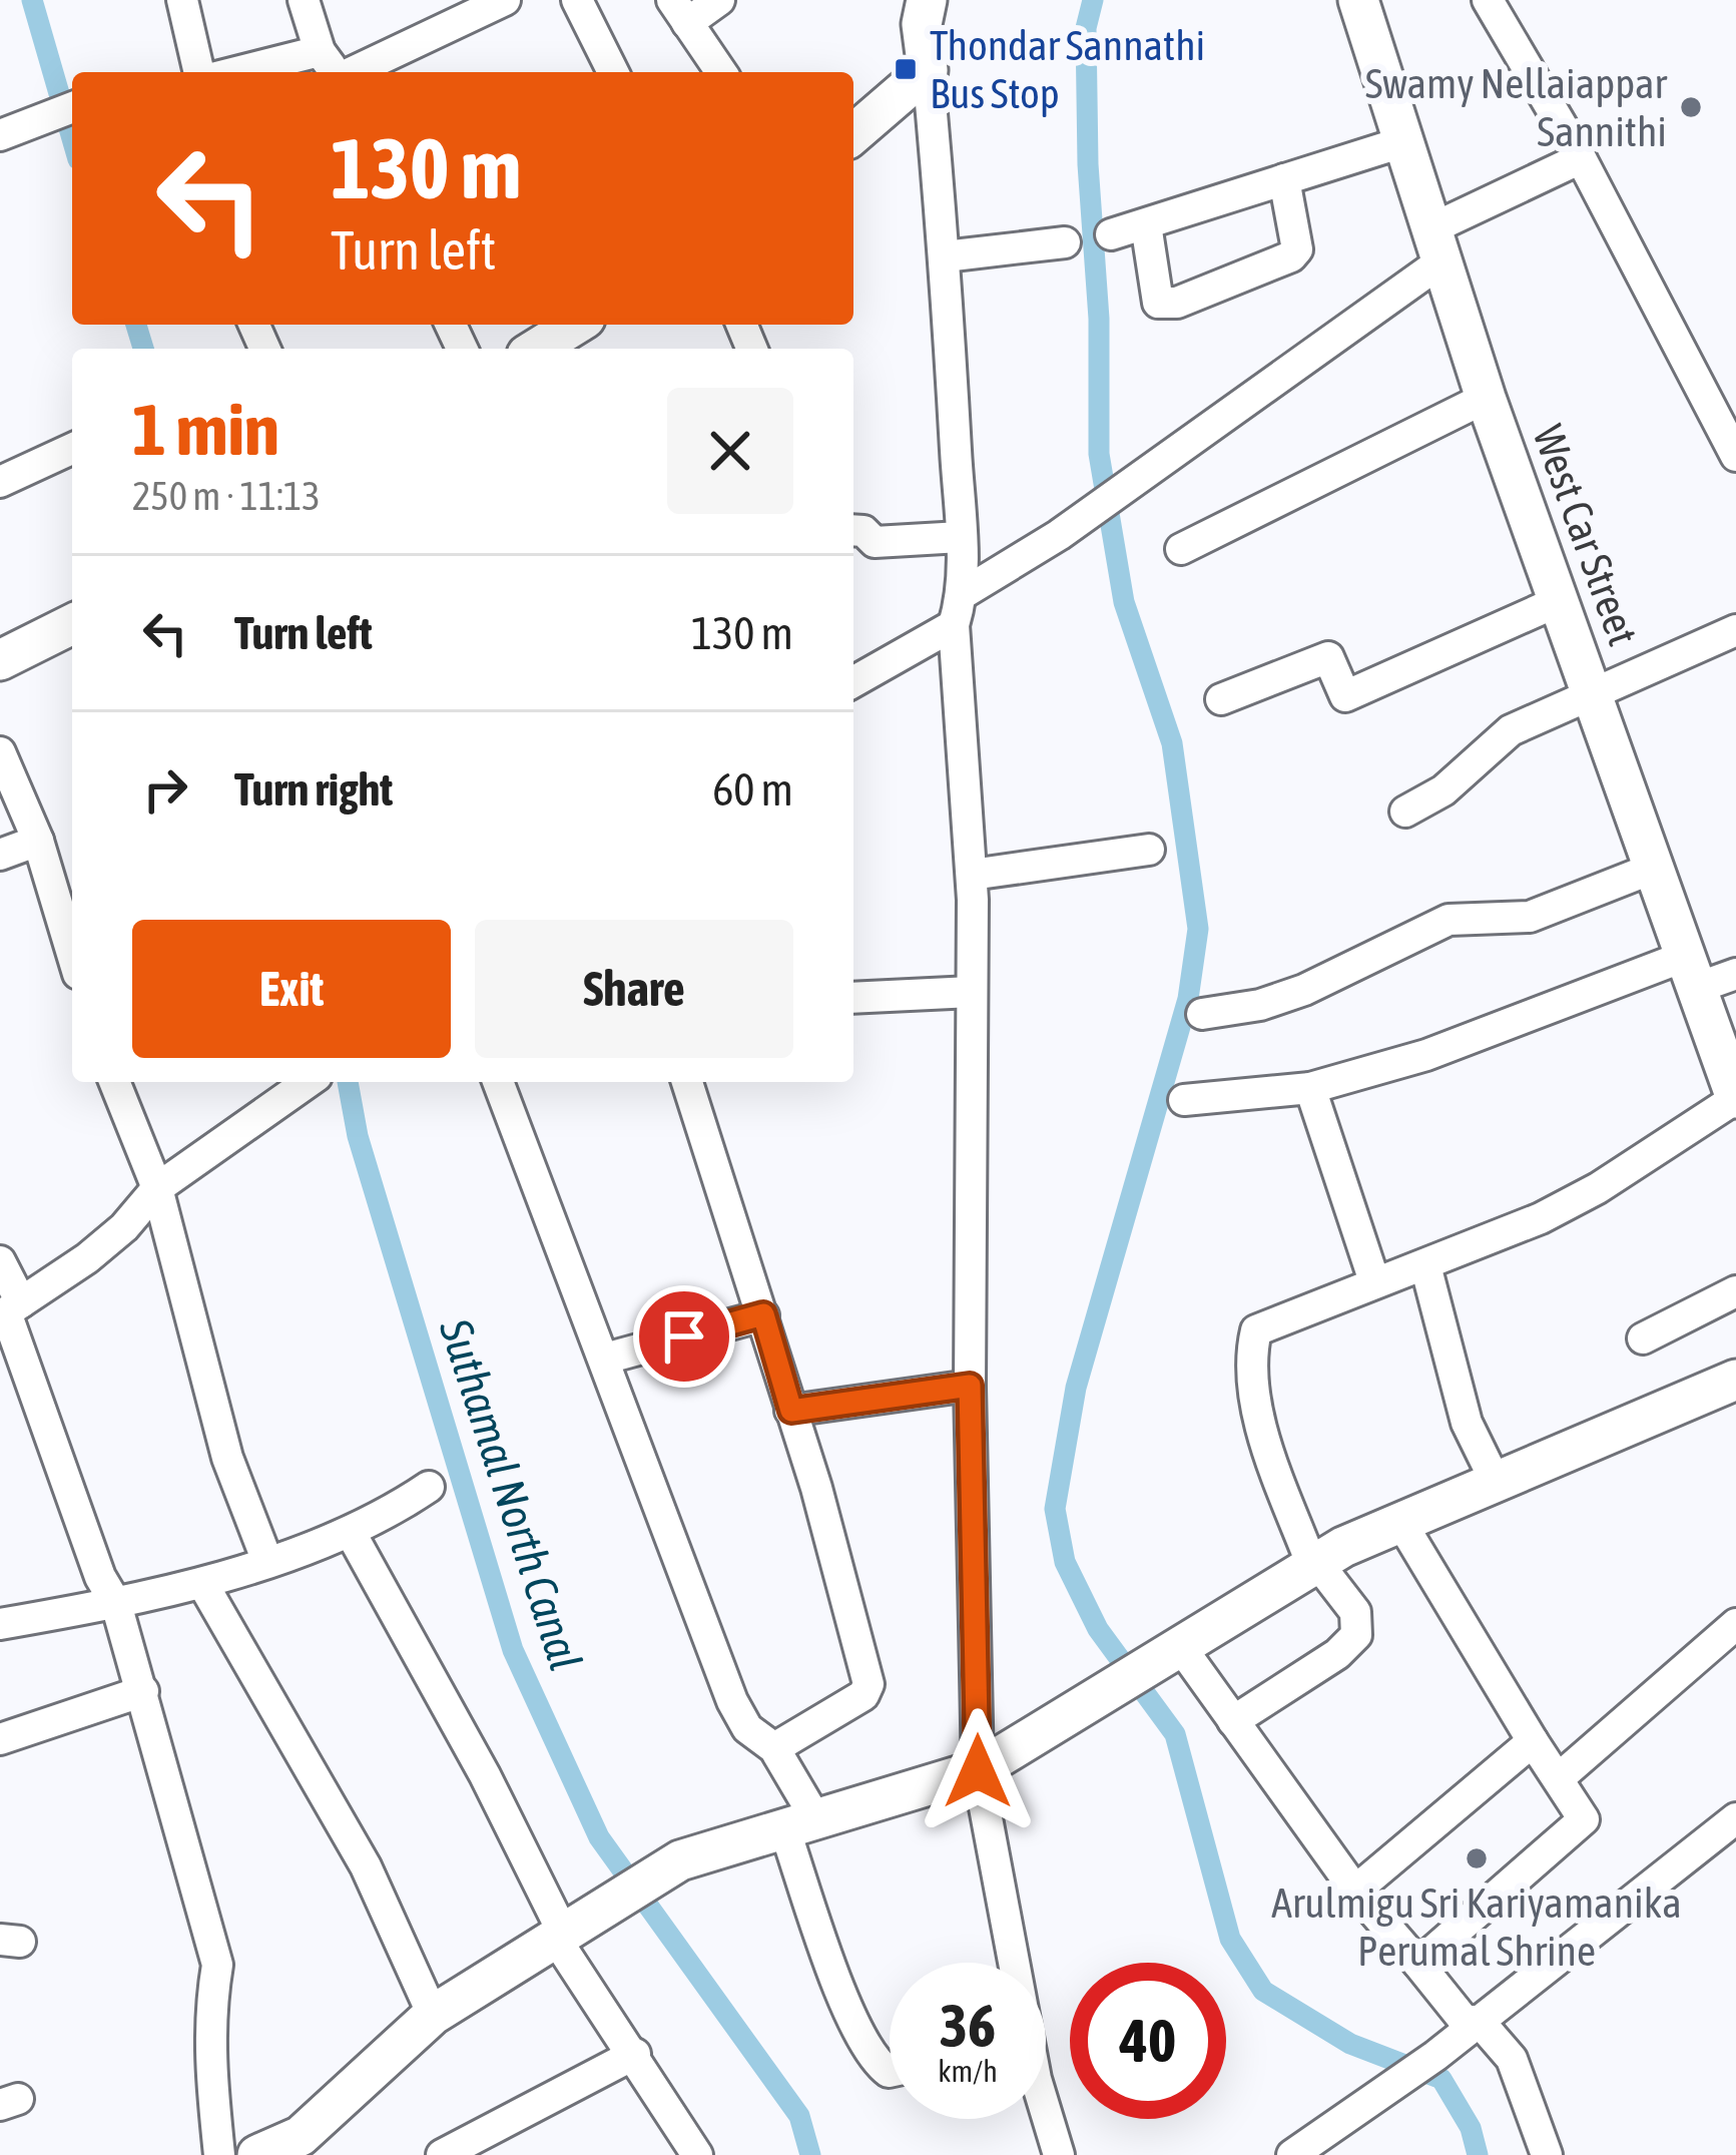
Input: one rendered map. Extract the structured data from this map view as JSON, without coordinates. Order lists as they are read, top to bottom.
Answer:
{
  "streets": {
    "main road": ["West Car Street"]
  },
  "water": ["Suthamal North Canal"],
  "places": {
    "transit": ["Thondar Sannathi Bus Stop"],
    "other": ["Swamy Nellaiappar Sannithi", "Arulmigu Sri Kariyamanika Perumal Shrine"]
  },
  "page": {
    "turn": ["130 m", "Turn left"],
    "heading": ["1 min", "250 m · 11:13"],
    "list": [
      {
        "name": "Turn left",
        "value": "130 m"
      },
      {
        "name": "Turn right",
        "value": "60 m"
      }
    ],
    "buttons": ["Exit", "Share"],
    "speed": "36 km/h",
    "limit": "40"
  }
}
